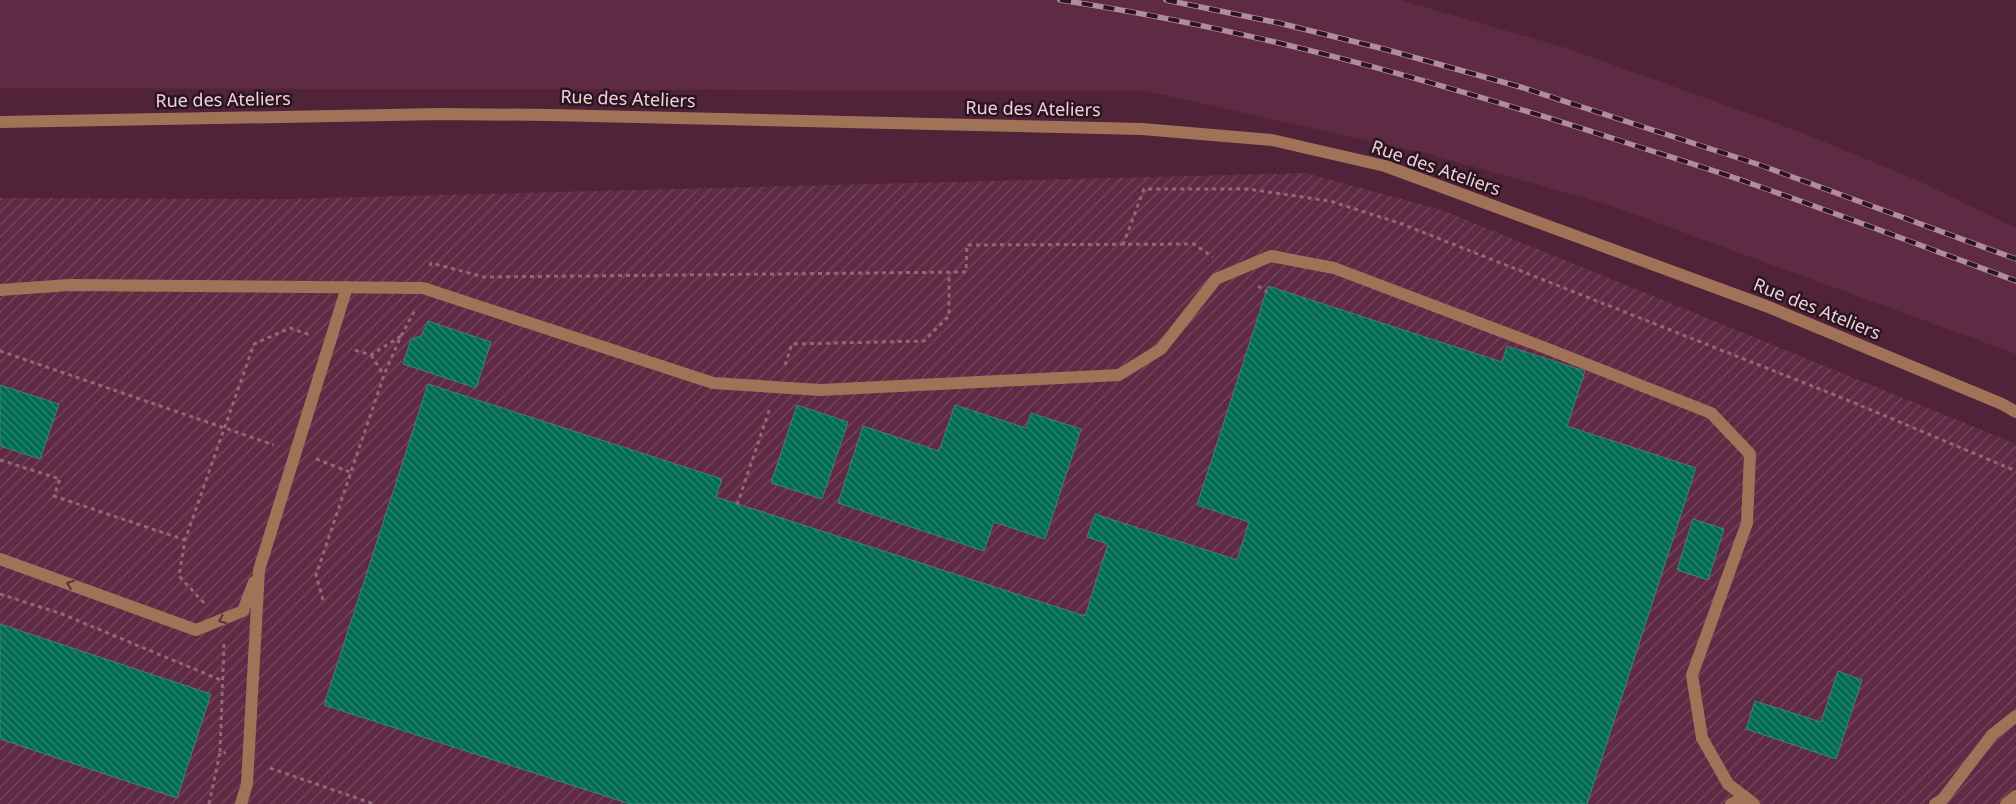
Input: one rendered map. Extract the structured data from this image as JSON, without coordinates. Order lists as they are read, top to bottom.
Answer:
{
  "streets": {
    "street": ["Rue des Ateliers"]
  }
}
